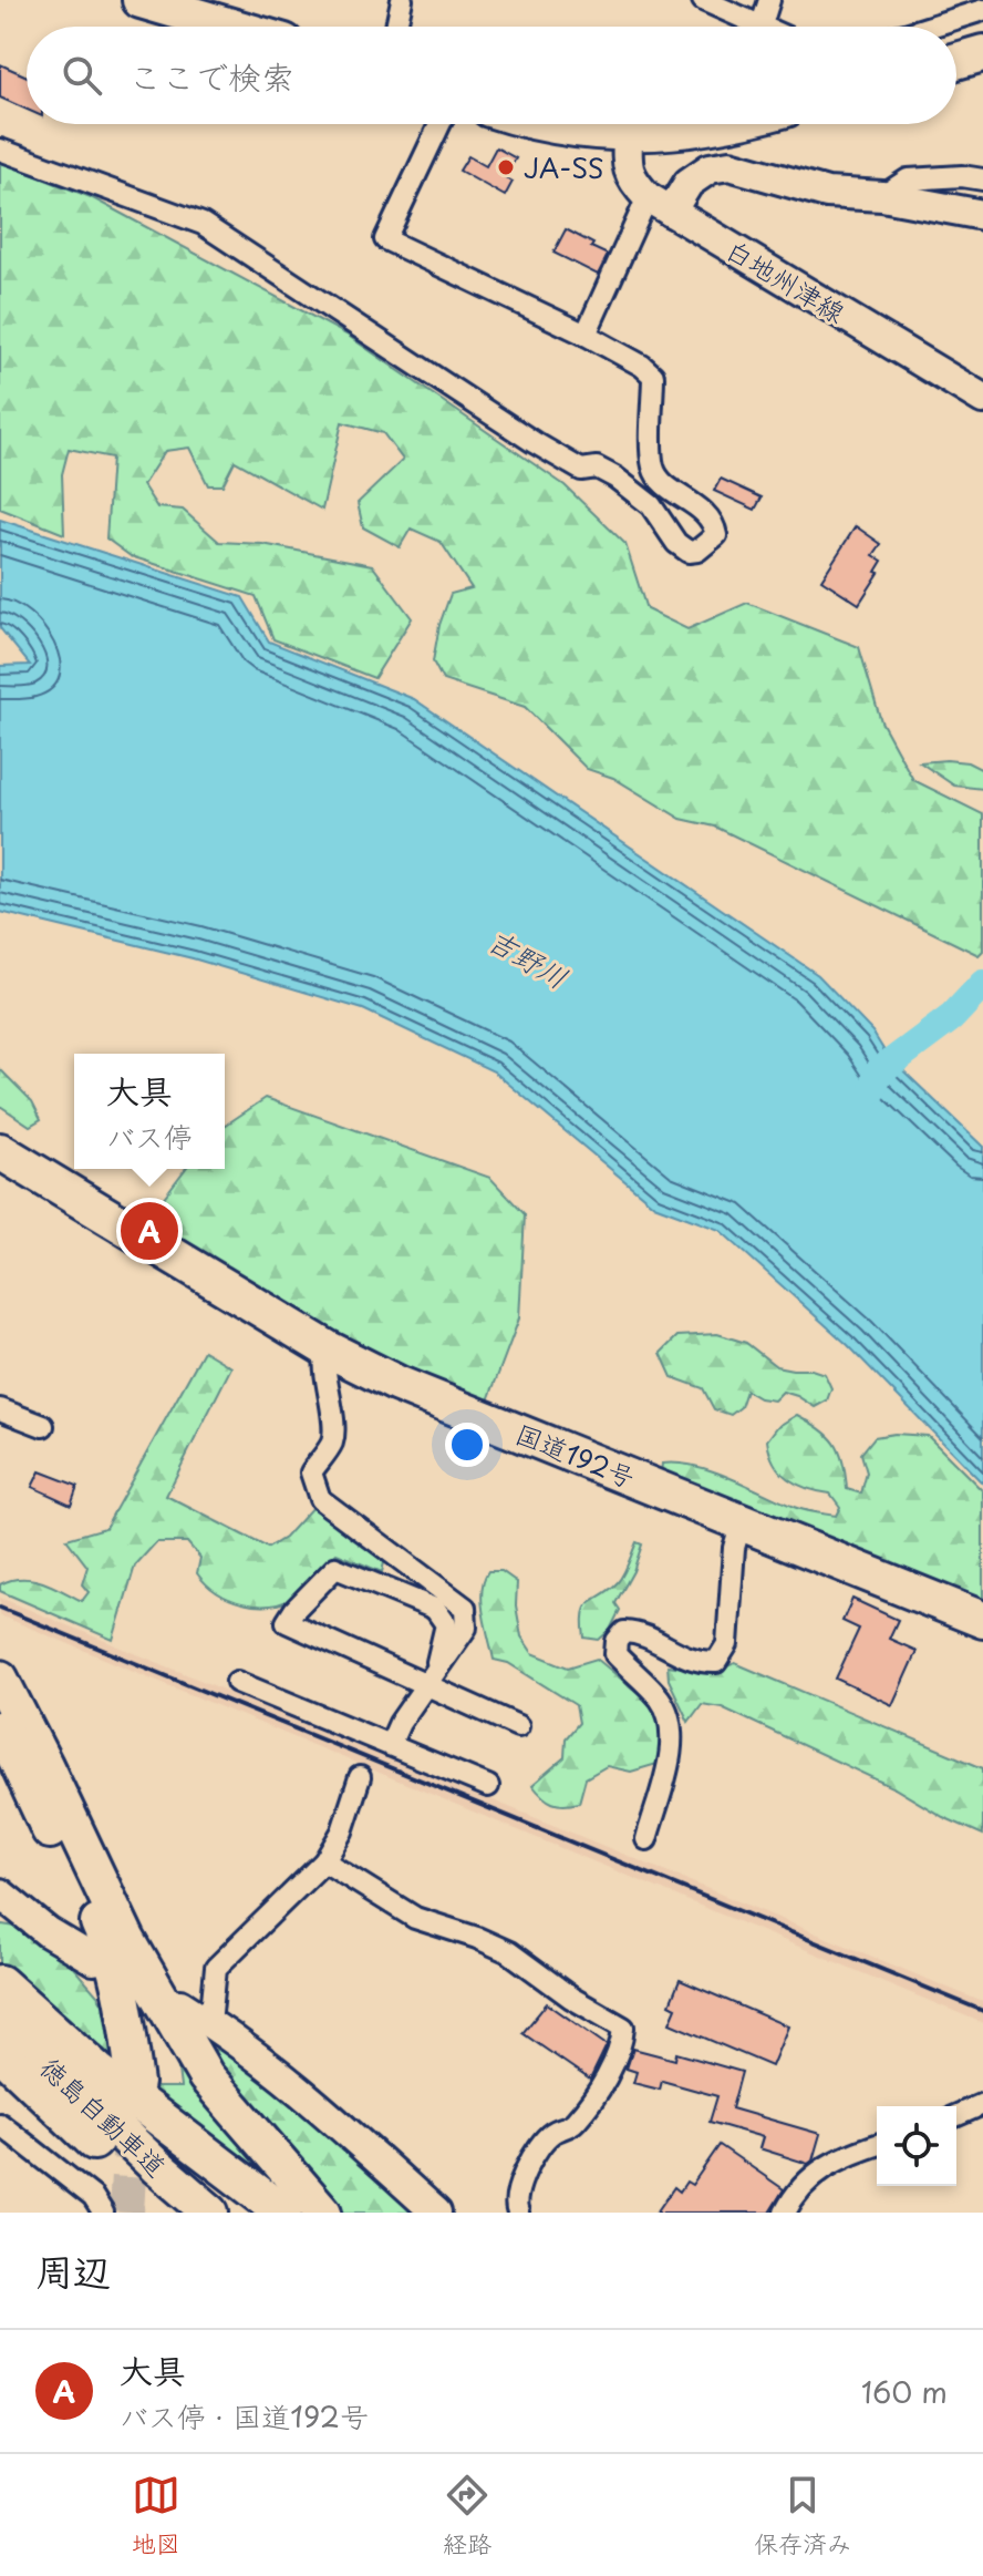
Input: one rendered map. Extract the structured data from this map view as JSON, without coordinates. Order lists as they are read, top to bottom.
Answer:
{
  "streets": {
    "highway": ["国道192号", "徳島自動車道"],
    "street": ["白地州津線"]
  },
  "water": ["吉野川"],
  "places": ["JA-SS"],
  "page": {
    "search": "ここで検索",
    "popup": ["大具", "バス停"],
    "pins": "A",
    "heading": "周辺",
    "list": [
      {
        "mark": "A",
        "name": "大具",
        "note": "バス停 · 国道192号",
        "value": "160 m"
      }
    ],
    "nav": ["地図", "経路", "保存済み"]
  }
}
